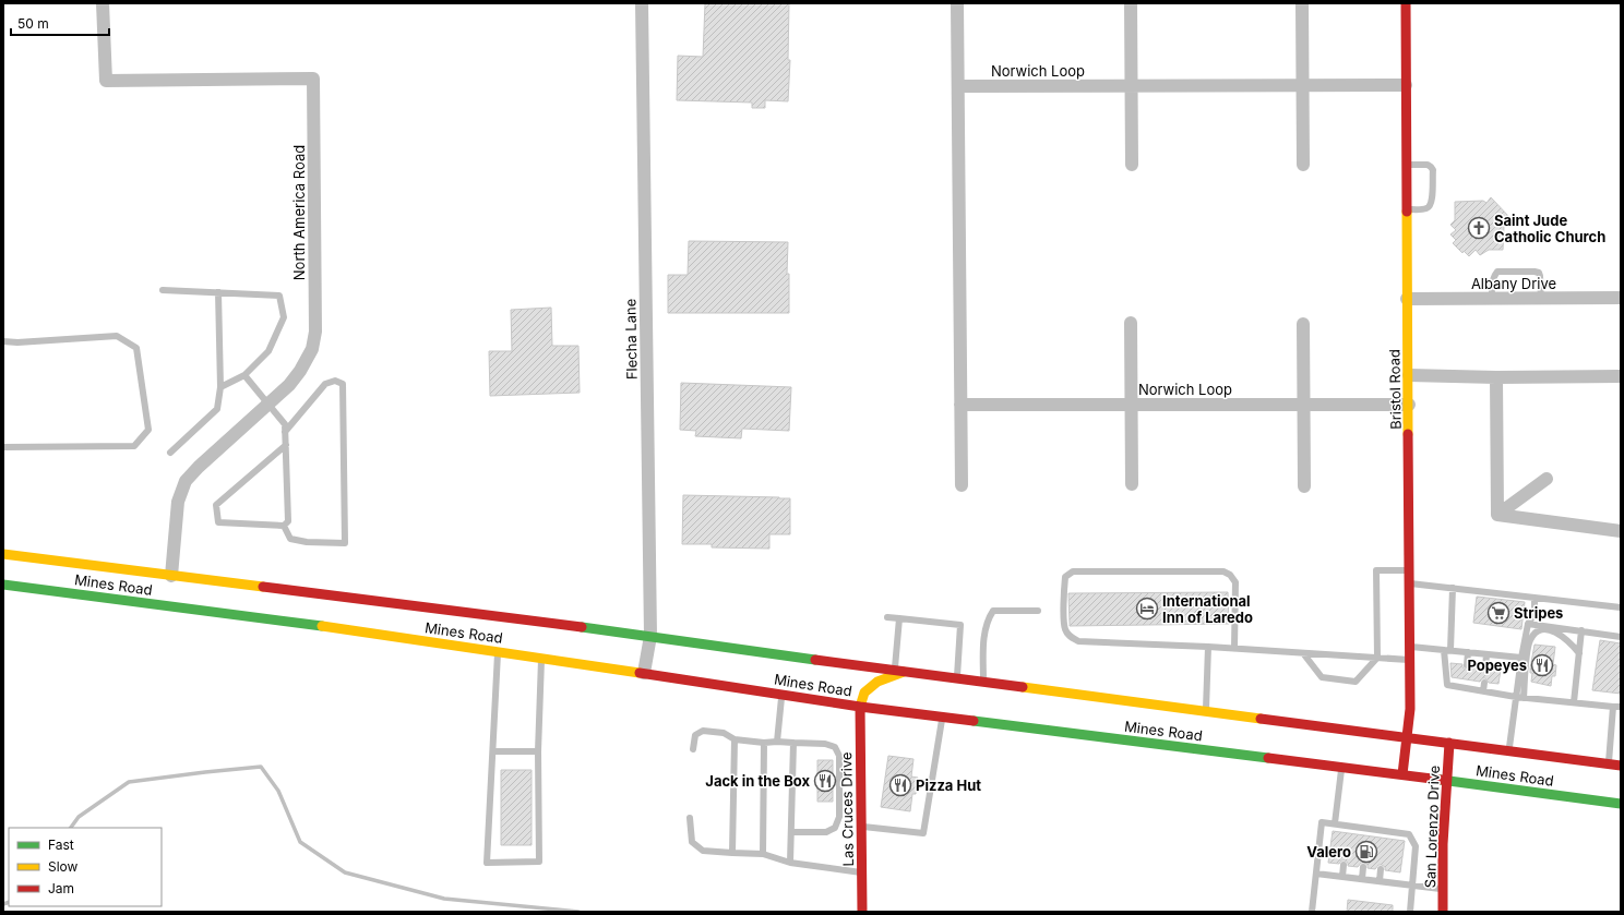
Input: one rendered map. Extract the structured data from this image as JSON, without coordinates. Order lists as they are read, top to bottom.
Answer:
{
  "streets": {
    "main road": [
      "Bristol Road",
      "Mines Road",
      "Las Cruces Drive",
      "San Lorenzo Drive"
    ],
    "street": [
      "Norwich Loop",
      "North America Road",
      "Albany Drive",
      "Flecha Lane"
    ]
  },
  "crossings": [
    ["Norwich Loop", "Bristol Road"],
    ["North America Road", "Mines Road"],
    ["Albany Drive", "Bristol Road"],
    ["Flecha Lane", "Mines Road"],
    ["Bristol Road", "Mines Road"],
    ["Mines Road", "Las Cruces Drive"],
    ["Mines Road", "San Lorenzo Drive"]
  ],
  "places": {
    "church": ["Saint Jude Catholic Church"],
    "hotel": ["International Inn of Laredo"],
    "supermarket": ["Stripes"],
    "restaurant": ["Popeyes", "Jack in the Box", "Pizza Hut"],
    "fuel station": ["Valero"]
  },
  "legend": ["Fast", "Slow", "Jam"],
  "scale_bar": "50 m"
}
